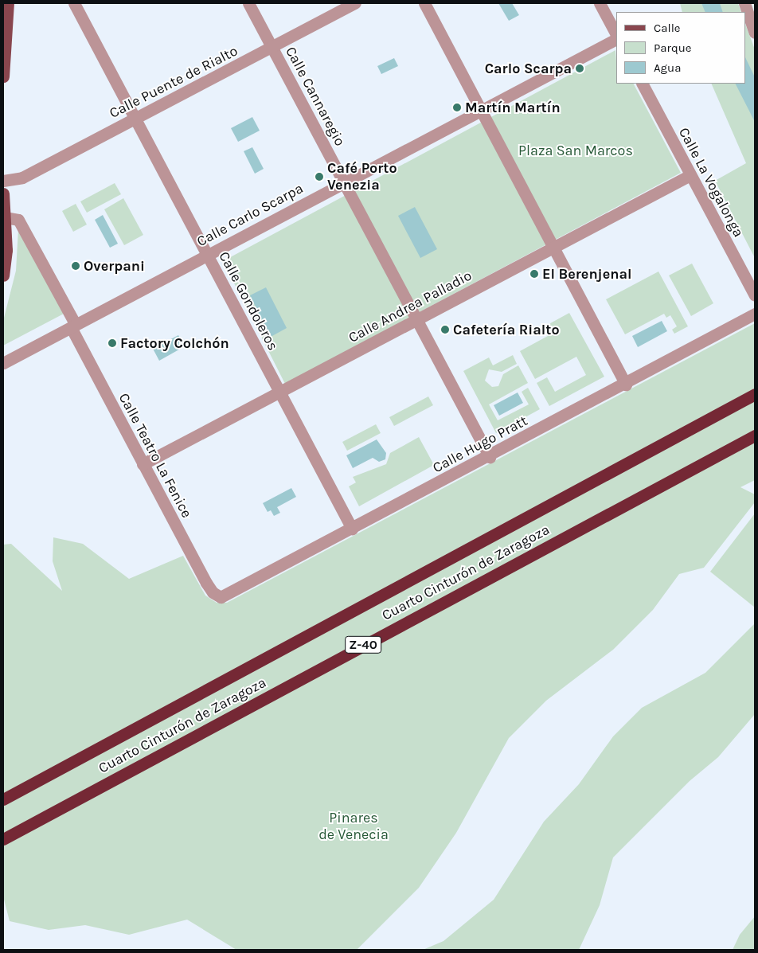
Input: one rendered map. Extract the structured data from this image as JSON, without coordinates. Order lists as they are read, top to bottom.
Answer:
{
  "streets": {
    "highway": ["Cuarto Cinturón de Zaragoza", "Z-40"],
    "street": [
      "Calle Puente de Rialto",
      "Calle Cannaregio",
      "Calle La Vogalonga",
      "Calle Carlo Scarpa",
      "Calle Gondoleros",
      "Calle Andrea Palladio",
      "Calle Hugo Pratt",
      "Calle Teatro La Fenice"
    ]
  },
  "crossings": [
    ["Calle Puente de Rialto", "Calle Cannaregio"],
    ["Calle Puente de Rialto", "Calle Gondoleros"],
    ["Calle Cannaregio", "Calle Carlo Scarpa"],
    ["Calle Cannaregio", "Calle Andrea Palladio"],
    ["Calle Cannaregio", "Calle Hugo Pratt"],
    ["Calle La Vogalonga", "Calle Andrea Palladio"],
    ["Calle Carlo Scarpa", "Calle Gondoleros"],
    ["Calle Carlo Scarpa", "Calle Teatro La Fenice"],
    ["Calle Gondoleros", "Calle Andrea Palladio"],
    ["Calle Gondoleros", "Calle Hugo Pratt"],
    ["Calle Andrea Palladio", "Calle Teatro La Fenice"],
    ["Calle Hugo Pratt", "Calle Teatro La Fenice"]
  ],
  "parks": ["Plaza San Marcos", "Pinares de Venecia"],
  "places": [
    "Carlo Scarpa",
    "Martín Martín",
    "Café Porto Venezia",
    "Overpani",
    "El Berenjenal",
    "Cafetería Rialto",
    "Factory Colchón"
  ],
  "legend": ["Calle", "Parque", "Agua"]
}
